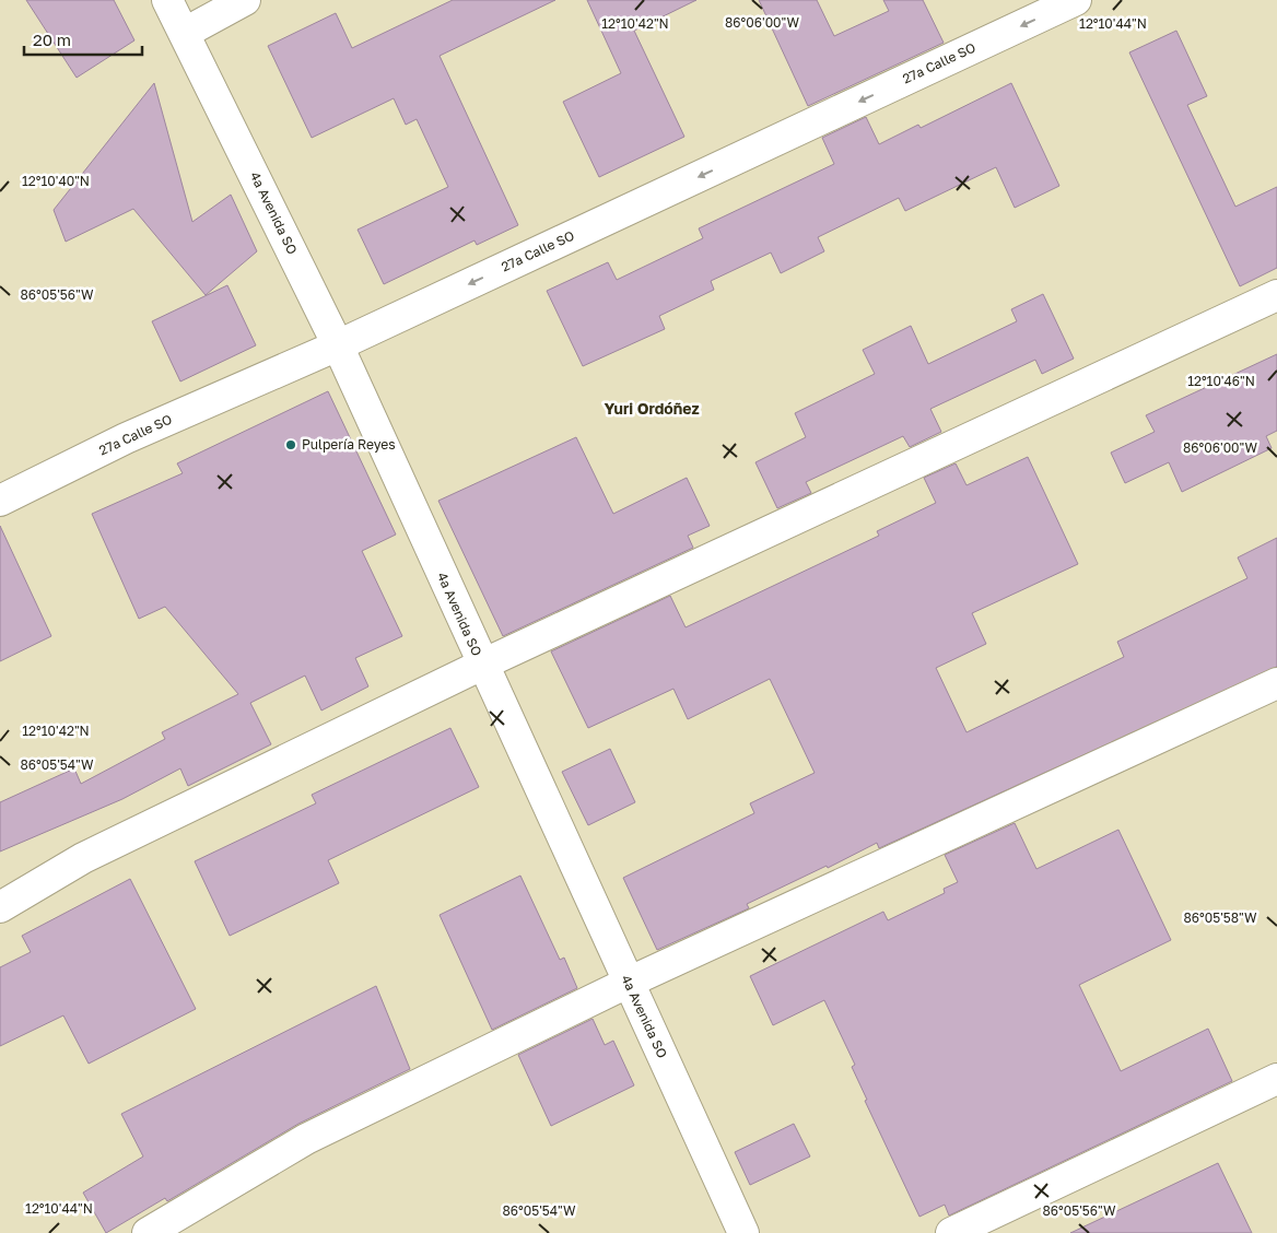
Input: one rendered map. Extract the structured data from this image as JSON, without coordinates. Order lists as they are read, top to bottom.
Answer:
{
  "streets": {
    "street": ["27a Calle SO", "4a Avenida SO"]
  },
  "crossings": [
    ["27a Calle SO", "4a Avenida SO"]
  ],
  "one_way": ["27a Calle SO"],
  "districts": ["Yuri Ordóñez"],
  "places": ["Pulpería Reyes"],
  "scale_bar": "20 m",
  "coordinates": [
    "86°06'00\"W",
    "12°10'42\"N",
    "12°10'44\"N",
    "12°10'40\"N",
    "86°05'56\"W",
    "12°10'46\"N",
    "86°05'54\"W",
    "86°05'58\"W"
  ]
}
